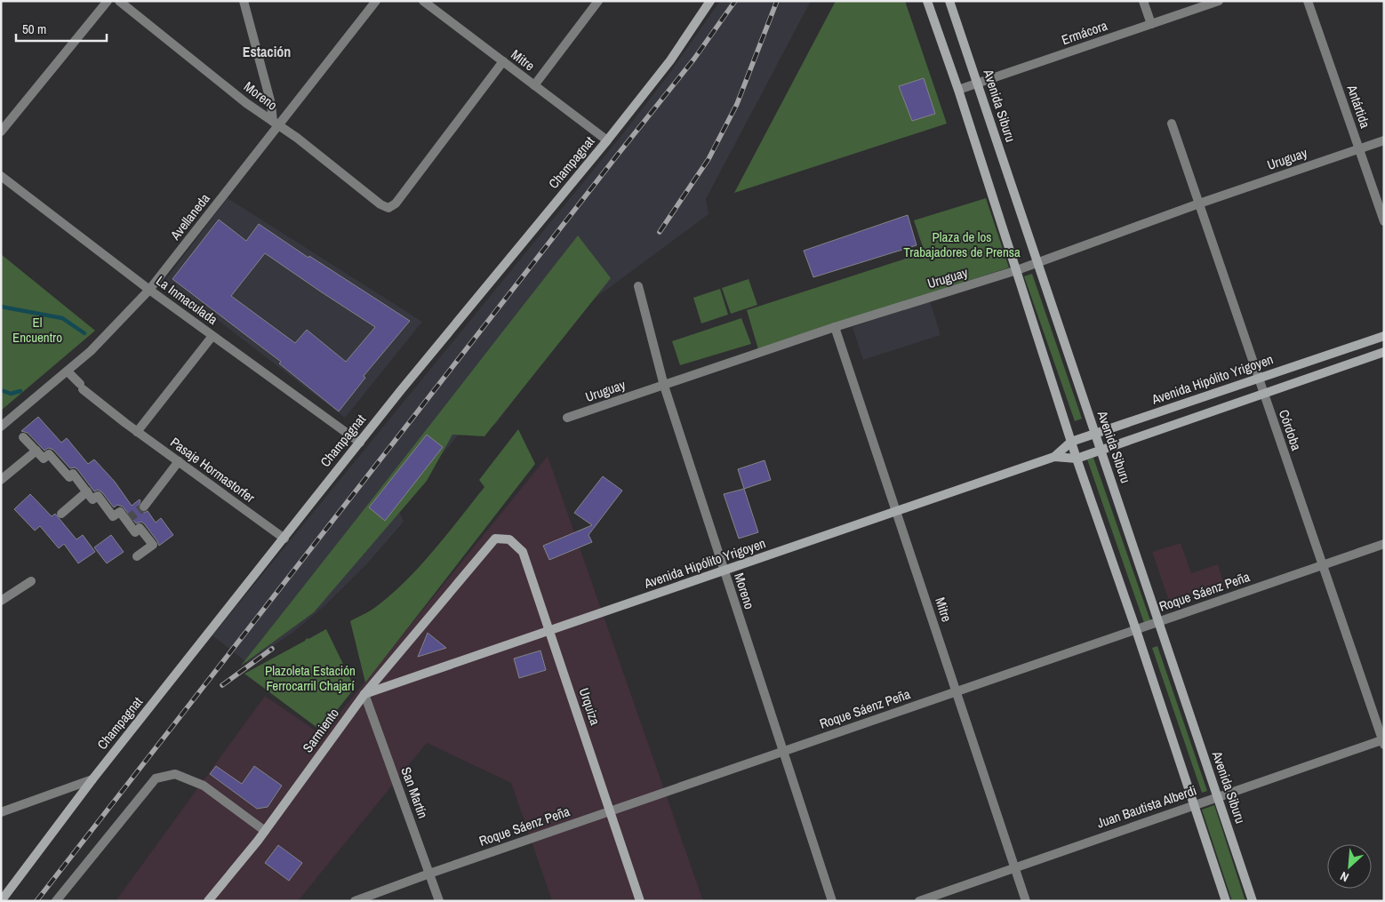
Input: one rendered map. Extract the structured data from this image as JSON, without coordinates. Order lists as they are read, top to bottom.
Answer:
{
  "streets": {
    "street": [
      "Ermácora",
      "Mitre",
      "Moreno",
      "Avenida Siburu",
      "Antártida",
      "Uruguay",
      "Champagnat",
      "Avellaneda",
      "La Inmaculada",
      "Avenida Hipólito Yrigoyen",
      "Córdoba",
      "Pasaje Hormastorfer",
      "Roque Sáenz Peña",
      "Urquiza",
      "Sarmiento",
      "San Martín",
      "Juan Bautista Alberdi"
    ]
  },
  "crossings": [
    ["Ermácora", "Avenida Siburu"],
    ["Mitre", "Moreno"],
    ["Mitre", "Uruguay"],
    ["Mitre", "Champagnat"],
    ["Mitre", "Avenida Hipólito Yrigoyen"],
    ["Mitre", "Roque Sáenz Peña"],
    ["Mitre", "Juan Bautista Alberdi"],
    ["Moreno", "Uruguay"],
    ["Moreno", "Avellaneda"],
    ["Moreno", "Avenida Hipólito Yrigoyen"],
    ["Moreno", "Roque Sáenz Peña"],
    ["Avenida Siburu", "Uruguay"],
    ["Avenida Siburu", "Avenida Hipólito Yrigoyen"],
    ["Avenida Siburu", "Roque Sáenz Peña"],
    ["Avenida Siburu", "Juan Bautista Alberdi"],
    ["Antártida", "Uruguay"],
    ["Uruguay", "Córdoba"],
    ["Champagnat", "La Inmaculada"],
    ["Champagnat", "Pasaje Hormastorfer"],
    ["Avellaneda", "La Inmaculada"],
    ["Avellaneda", "Pasaje Hormastorfer"],
    ["Avenida Hipólito Yrigoyen", "Córdoba"],
    ["Avenida Hipólito Yrigoyen", "Urquiza"],
    ["Avenida Hipólito Yrigoyen", "Sarmiento"],
    ["Avenida Hipólito Yrigoyen", "San Martín"],
    ["Córdoba", "Roque Sáenz Peña"],
    ["Córdoba", "Juan Bautista Alberdi"],
    ["Roque Sáenz Peña", "Urquiza"],
    ["Roque Sáenz Peña", "San Martín"],
    ["Urquiza", "Sarmiento"],
    ["Sarmiento", "San Martín"]
  ],
  "districts": ["Estación"],
  "parks": ["Plaza de los Trabajadores de Prensa", "El Encuentro", "Plazoleta Estación Ferrocarril Chajarí"],
  "scale_bar": "50 m",
  "north": "bottom left"
}
